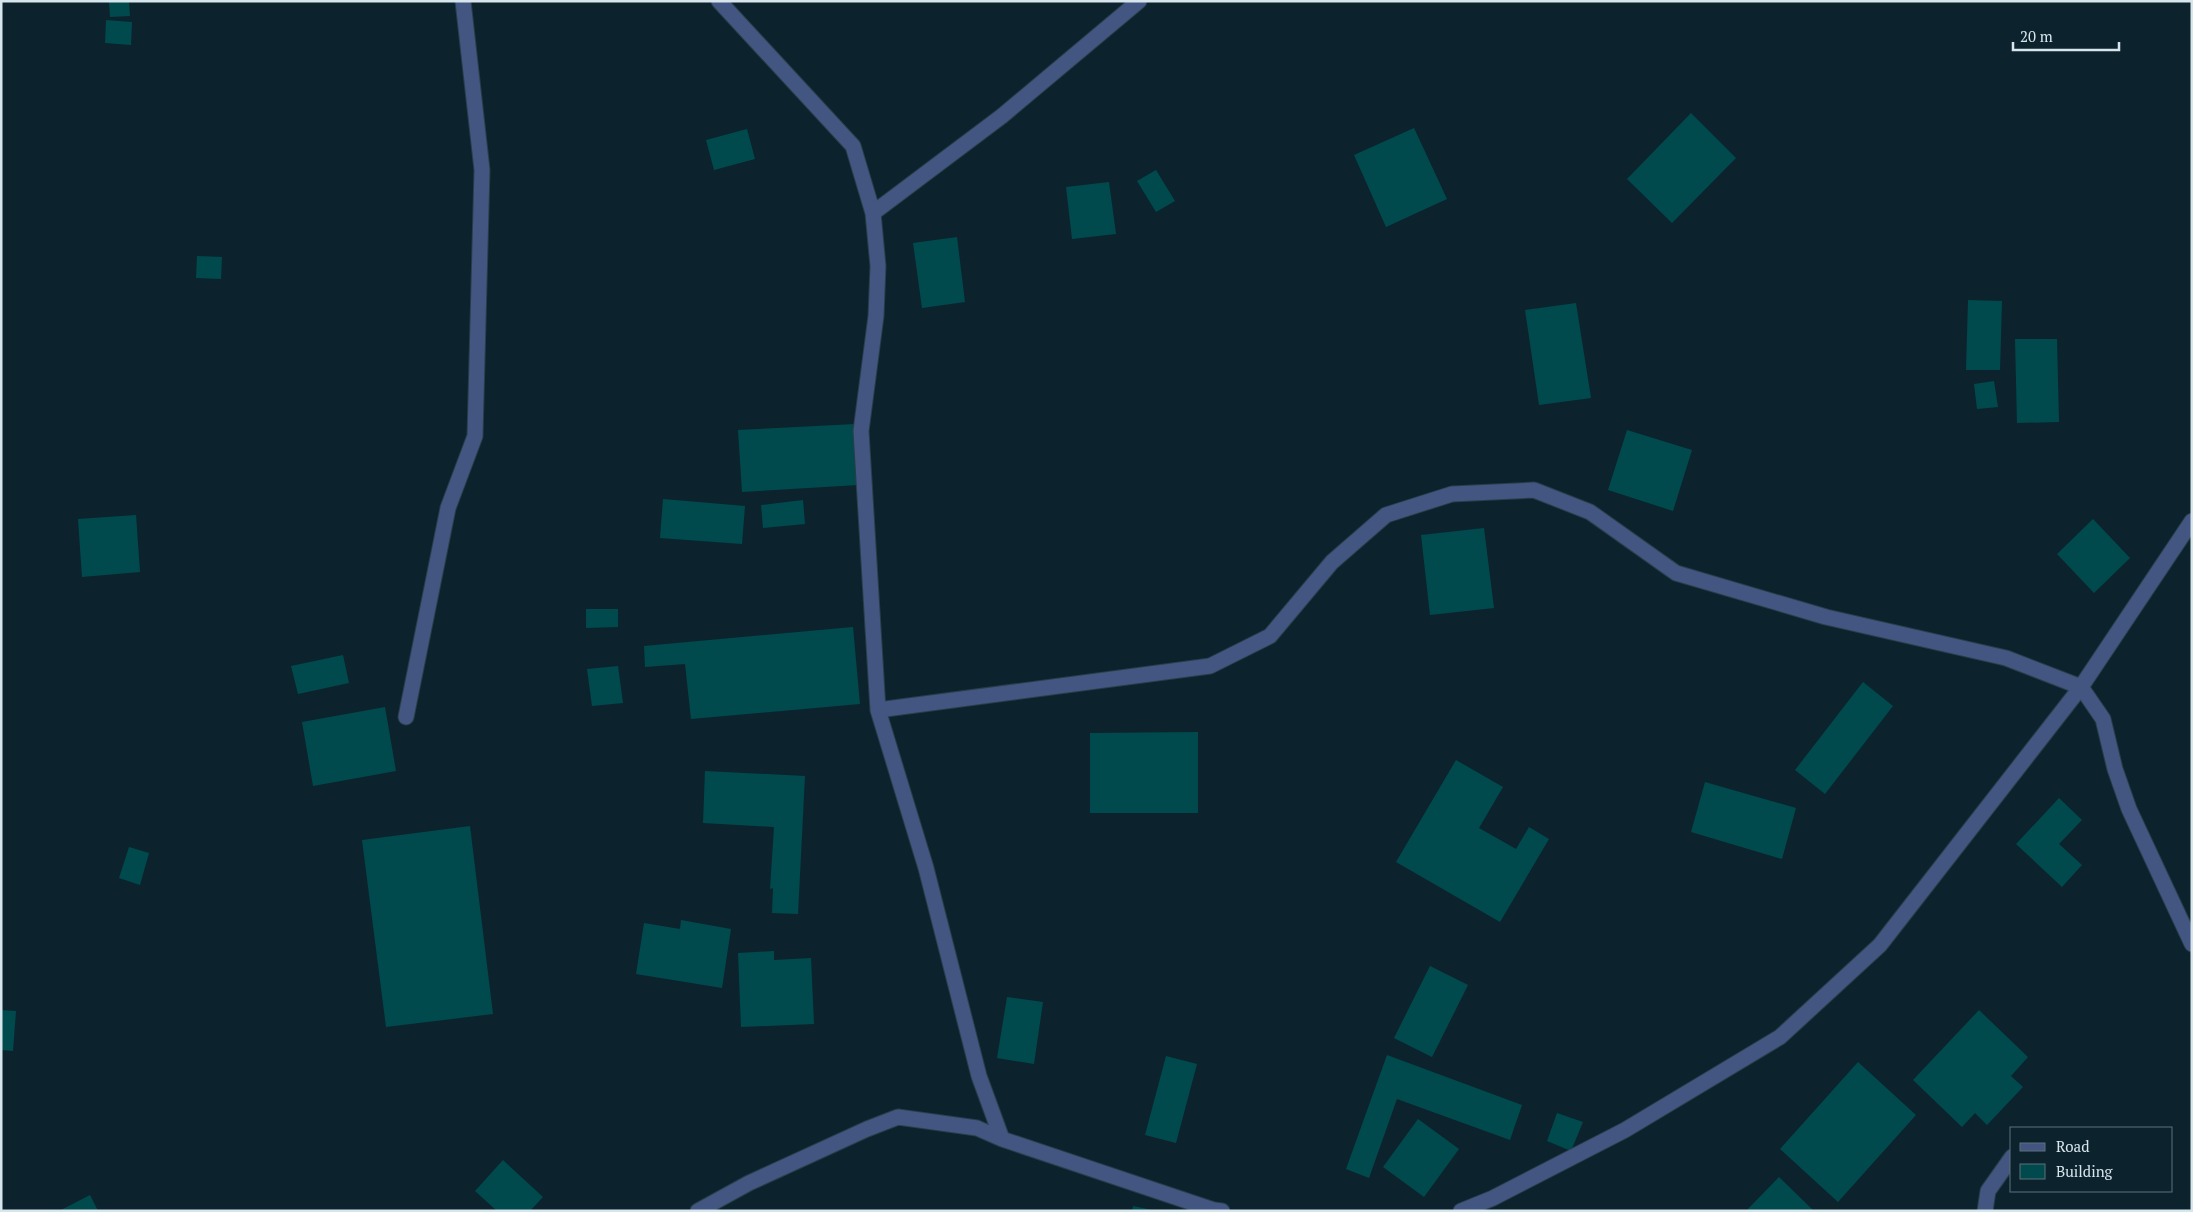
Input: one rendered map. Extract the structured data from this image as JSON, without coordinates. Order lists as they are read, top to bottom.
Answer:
{
  "legend": ["Road", "Building"],
  "scale_bar": "20 m"
}
